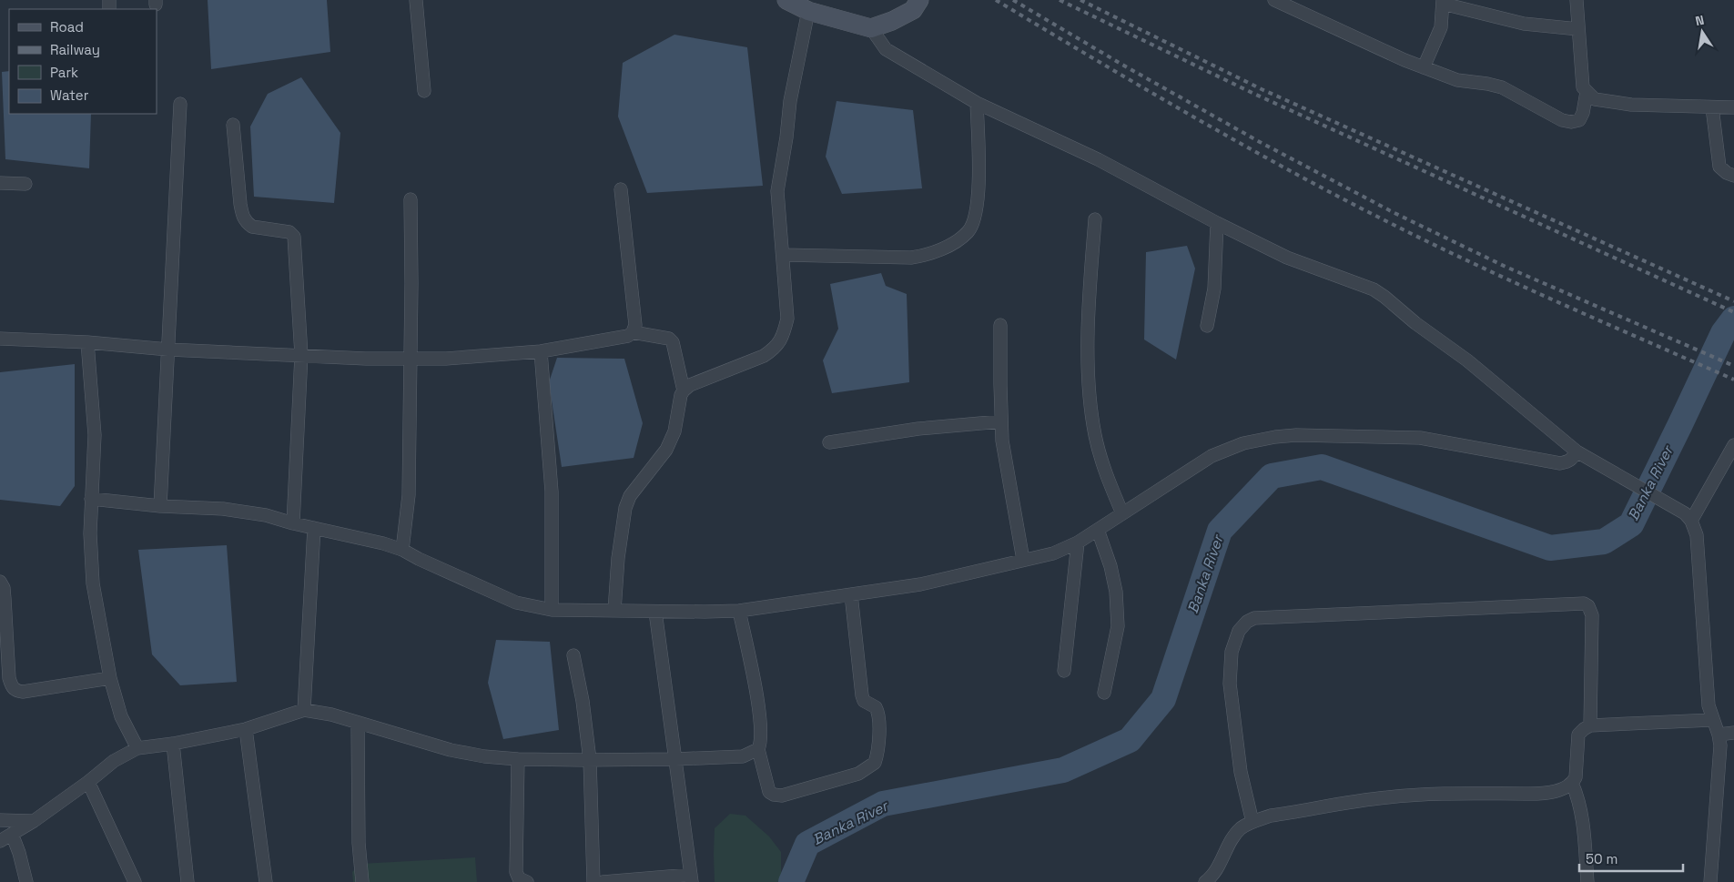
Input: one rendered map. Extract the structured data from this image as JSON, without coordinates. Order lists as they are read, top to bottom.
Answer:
{
  "water": ["Banka River"],
  "legend": [
    "Road",
    "Railway",
    "Park",
    "Water"
  ],
  "scale_bar": "50 m",
  "north": "top"
}
